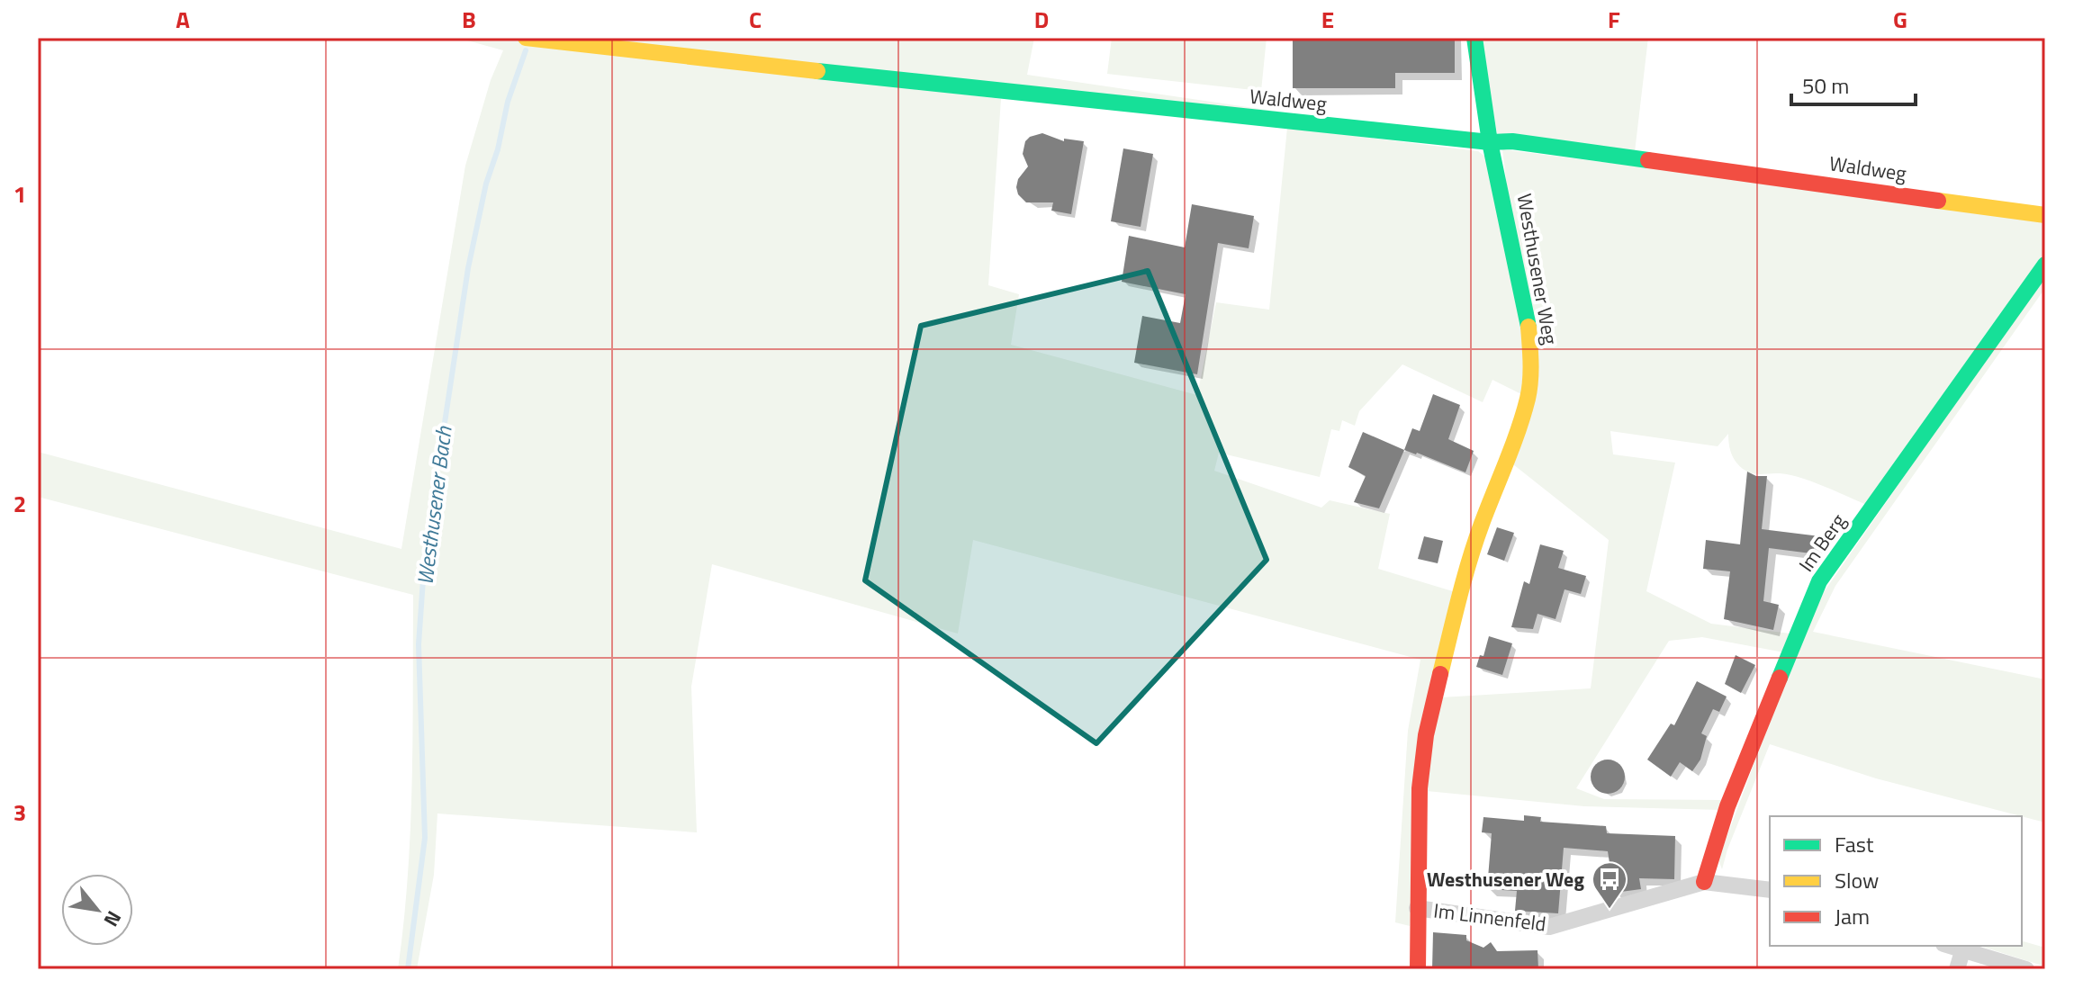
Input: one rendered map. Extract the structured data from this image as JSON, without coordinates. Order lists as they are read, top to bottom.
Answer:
{
  "streets": {
    "street": [
      "Waldweg",
      "Westhusener Weg",
      "Im Berg",
      "Im Linnenfeld"
    ]
  },
  "crossings": [
    ["Waldweg", "Westhusener Weg"],
    ["Westhusener Weg", "Im Linnenfeld"],
    ["Im Berg", "Im Linnenfeld"]
  ],
  "water": ["Westhusener Bach"],
  "places": {
    "bus stop": ["Westhusener Weg"]
  },
  "legend": ["Fast", "Slow", "Jam"],
  "scale_bar": "50 m",
  "north": "bottom right",
  "grid": {
    "columns": [
      "A",
      "B",
      "C",
      "D",
      "E",
      "F",
      "G"
    ],
    "rows": ["1", "2", "3"]
  }
}
